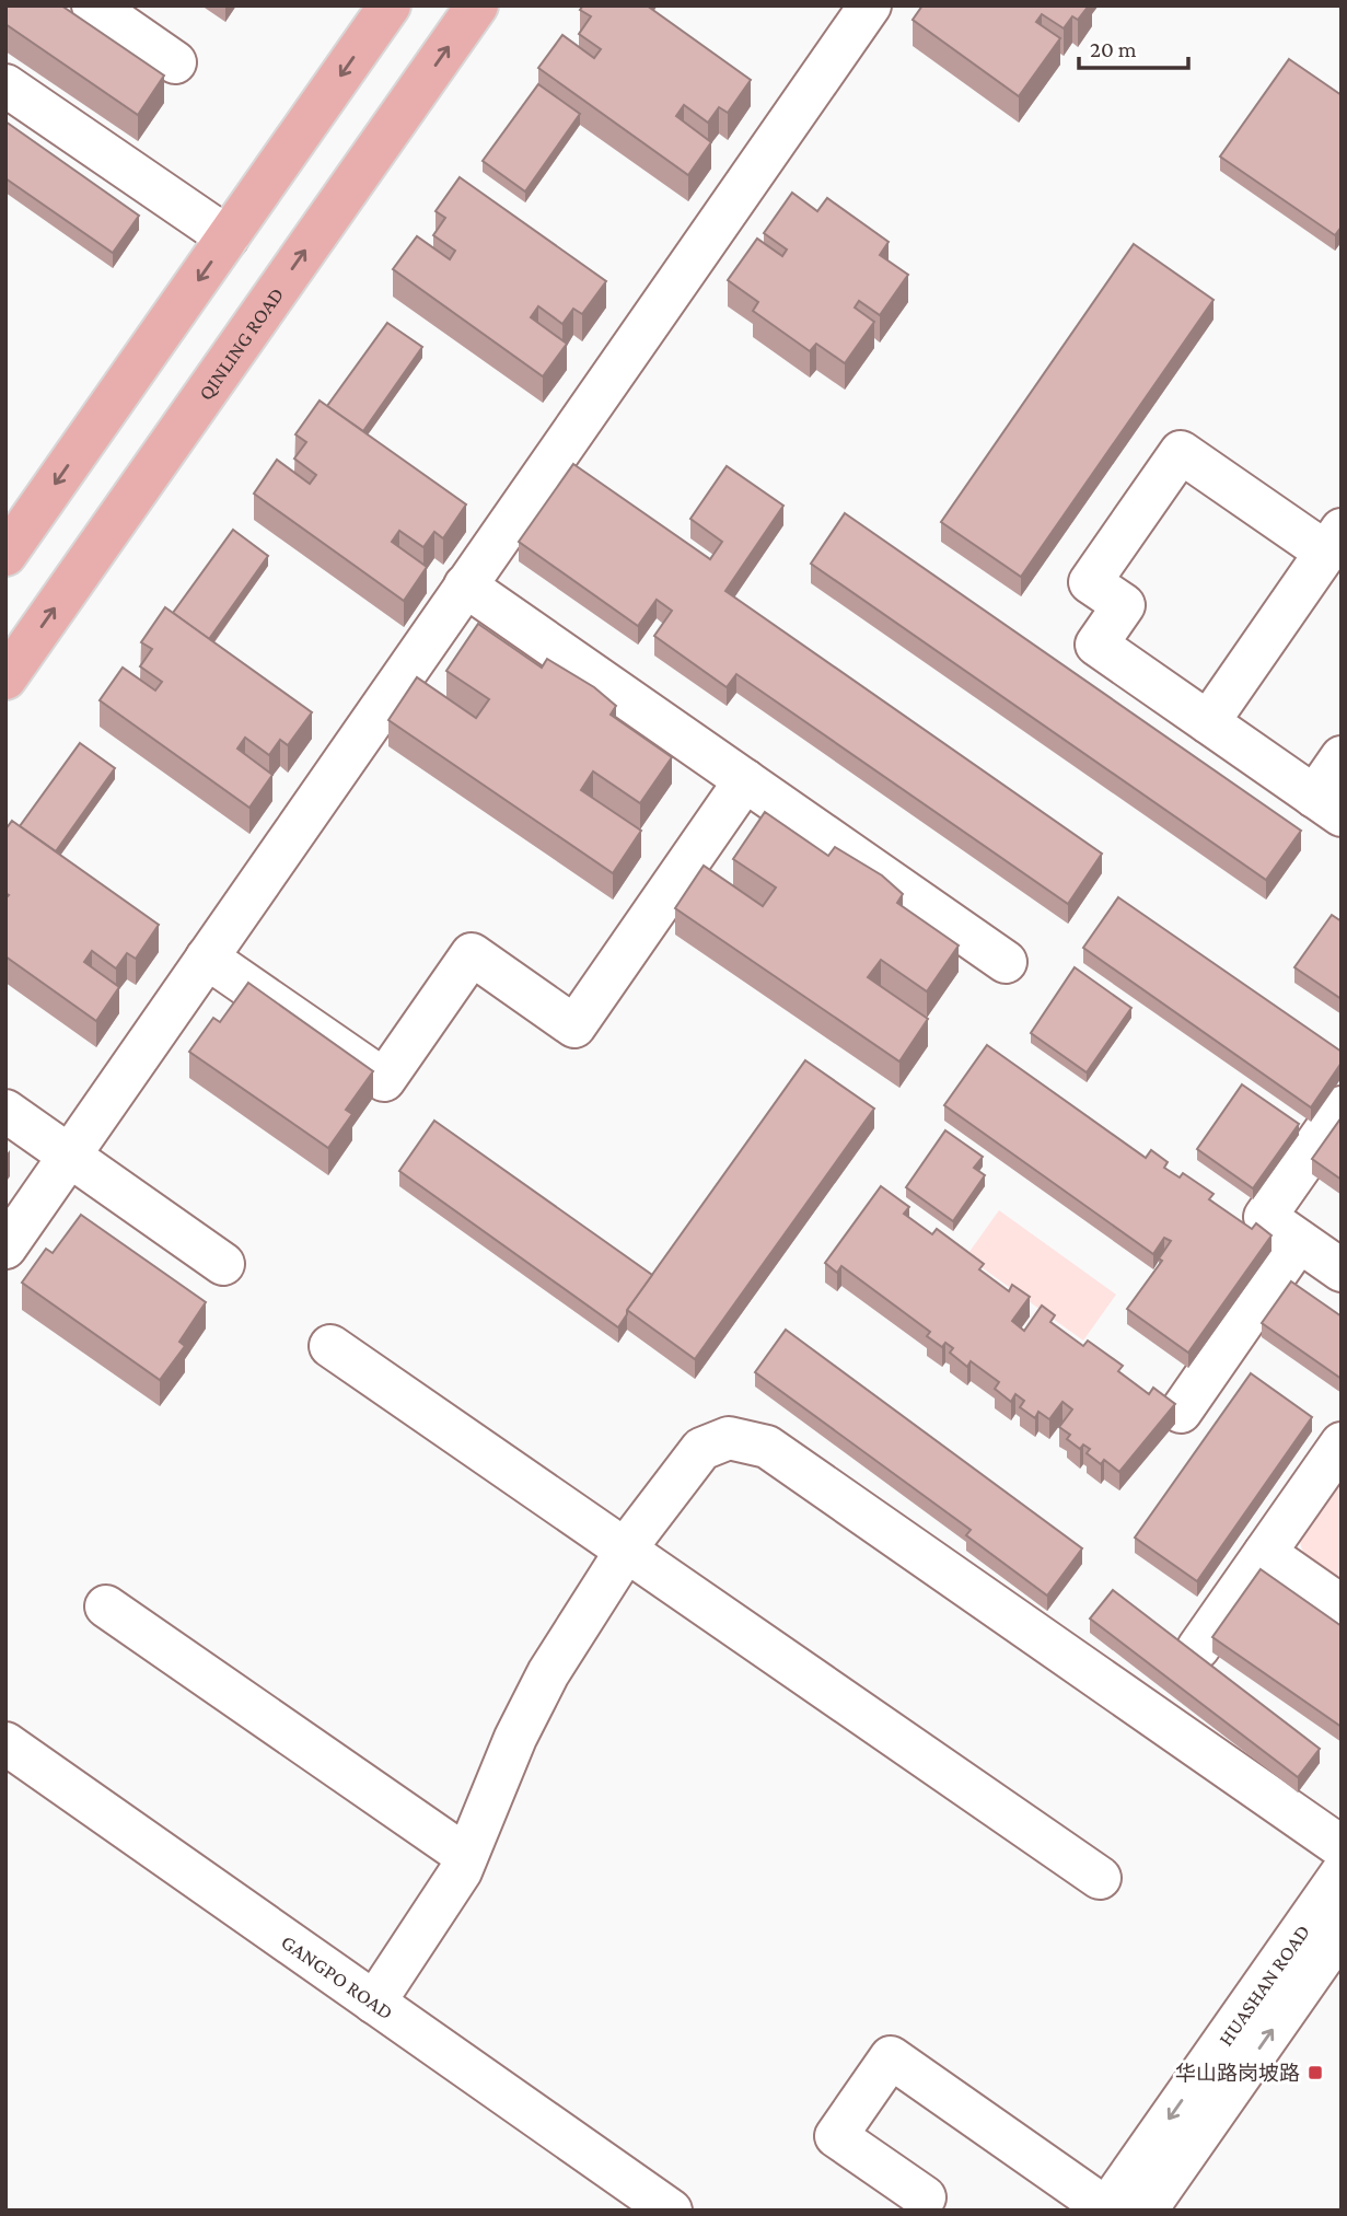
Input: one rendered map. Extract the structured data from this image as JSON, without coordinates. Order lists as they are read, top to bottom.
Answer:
{
  "streets": {
    "main road": ["QINLING ROAD"],
    "street": ["GANGPO ROAD", "HUASHAN ROAD"]
  },
  "places": {
    "transit": ["华山路岗坡路"]
  },
  "scale_bar": "20 m"
}
